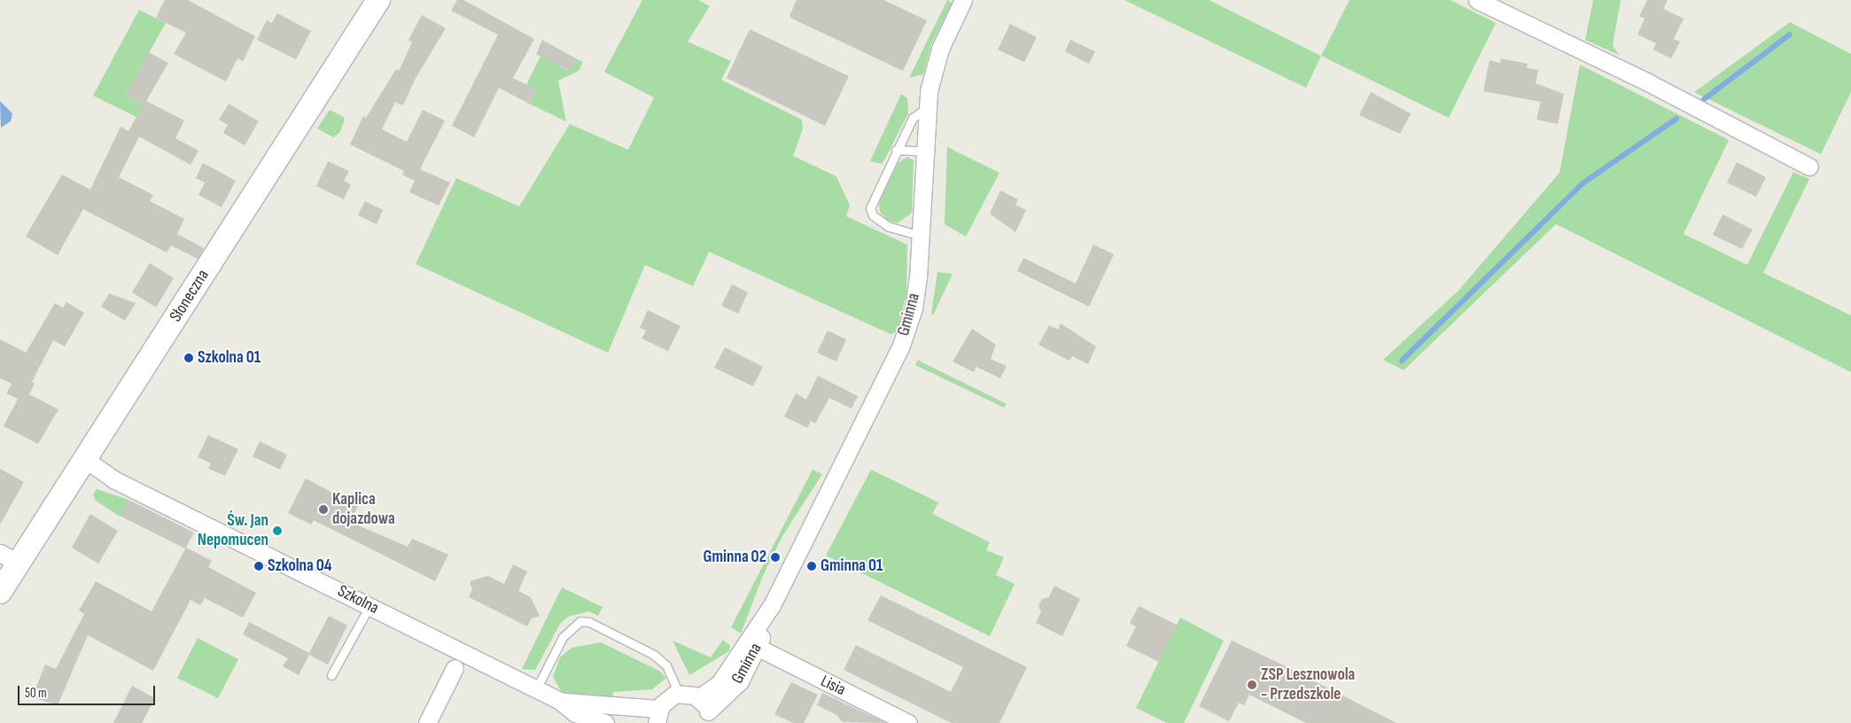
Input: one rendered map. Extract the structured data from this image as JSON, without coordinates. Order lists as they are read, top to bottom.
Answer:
{
  "streets": {
    "main road": ["Słoneczna"],
    "street": ["Gminna", "Szkolna", "Lisia"]
  },
  "crossings": [
    ["Słoneczna", "Szkolna"],
    ["Gminna", "Lisia"]
  ],
  "places": [
    "Szkolna 01",
    "Kaplica dojazdowa",
    "Św. Jan Nepomucen",
    "Gminna 02",
    "Szkolna 04",
    "Gminna 01",
    "ZSP Lesznowola - Przedszkole"
  ],
  "scale_bar": "50 m"
}
